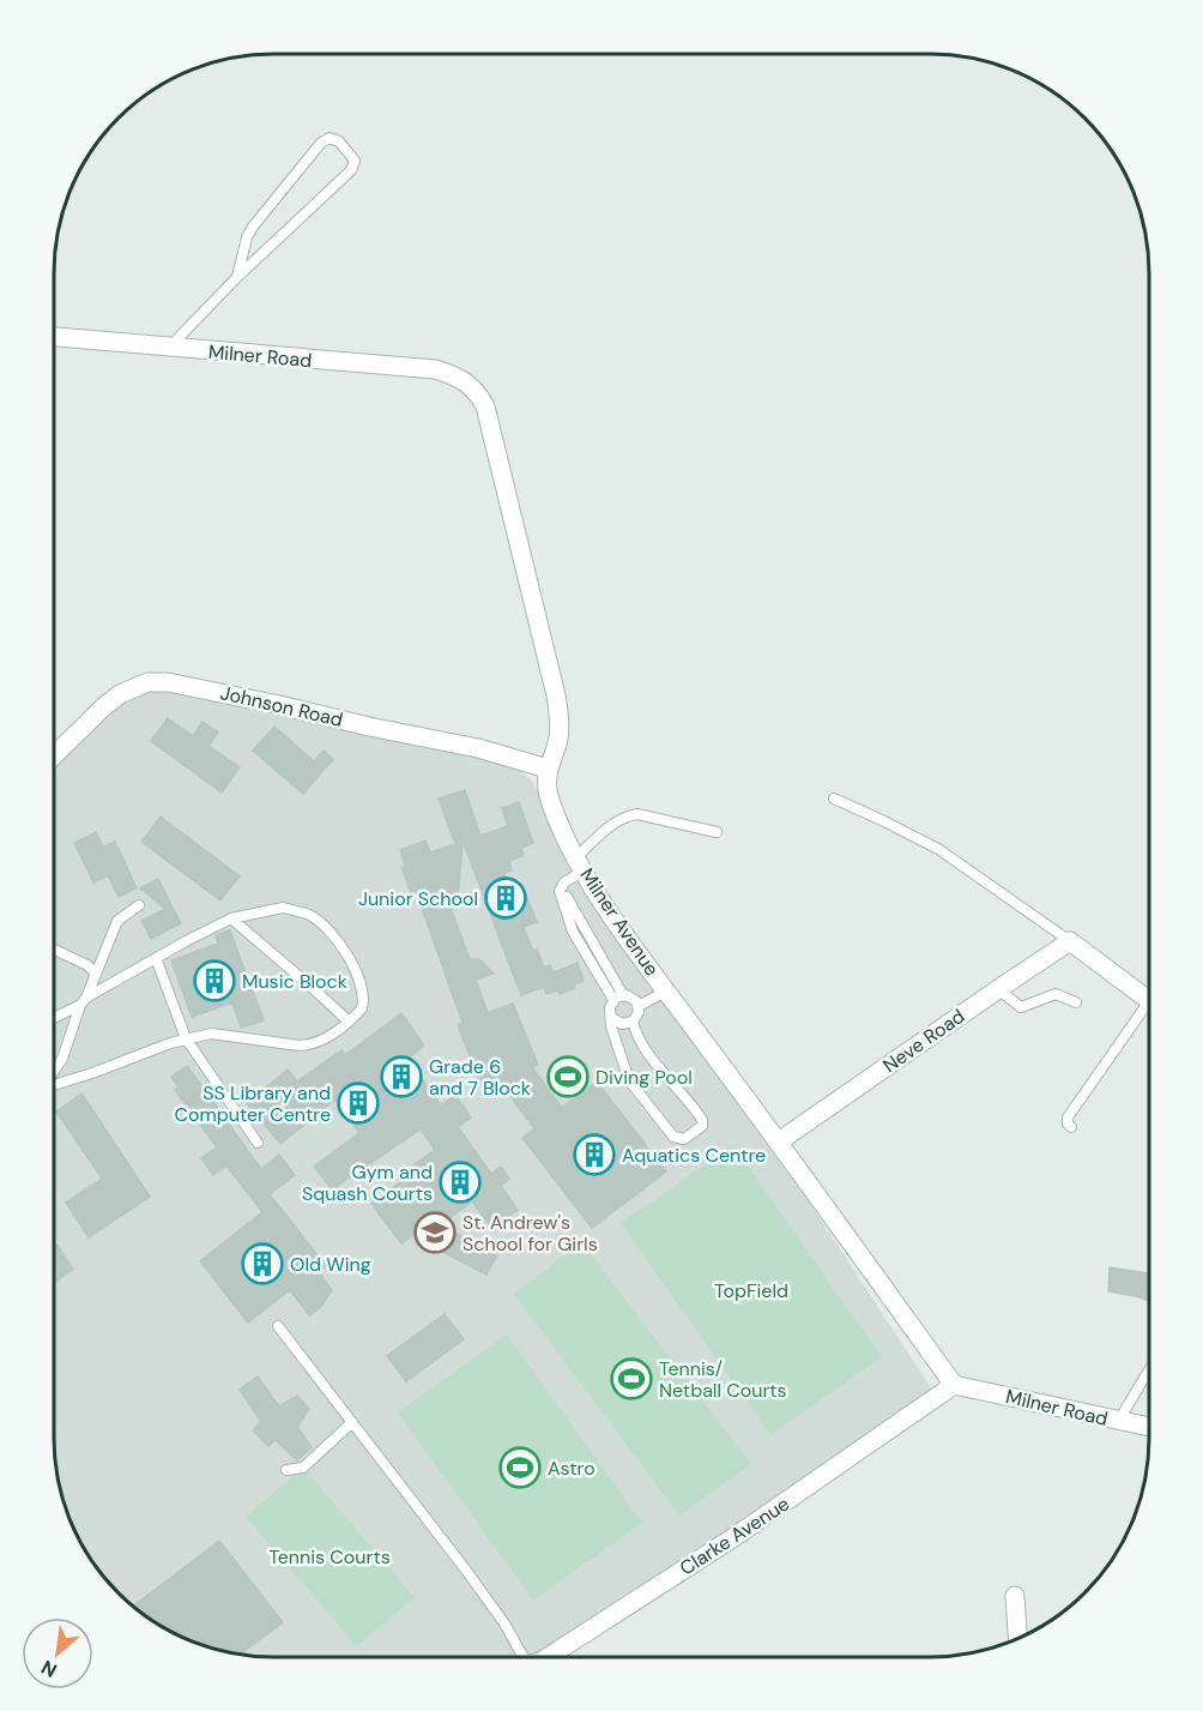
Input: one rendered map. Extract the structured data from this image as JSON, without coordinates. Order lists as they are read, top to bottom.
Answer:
{
  "streets": {
    "street": [
      "Milner Road",
      "Johnson Road",
      "Milner Avenue",
      "Neve Road",
      "Clarke Avenue"
    ]
  },
  "crossings": [
    ["Milner Road", "Milner Avenue"],
    ["Milner Road", "Clarke Avenue"],
    ["Johnson Road", "Milner Avenue"],
    ["Milner Avenue", "Neve Road"],
    ["Milner Avenue", "Clarke Avenue"]
  ],
  "parks": ["TopField", "Tennis Courts"],
  "places": {
    "building": [
      "Junior School",
      "Music Block",
      "Grade 6 and 7 Block",
      "SS Library and Computer Centre",
      "Aquatics Centre",
      "Gym and Squash Courts",
      "Old Wing"
    ],
    "sports": ["Diving Pool", "Tennis/ Netball Courts", "Astro"],
    "school or university": ["St. Andrew's School for Girls"]
  },
  "north": "bottom left"
}
